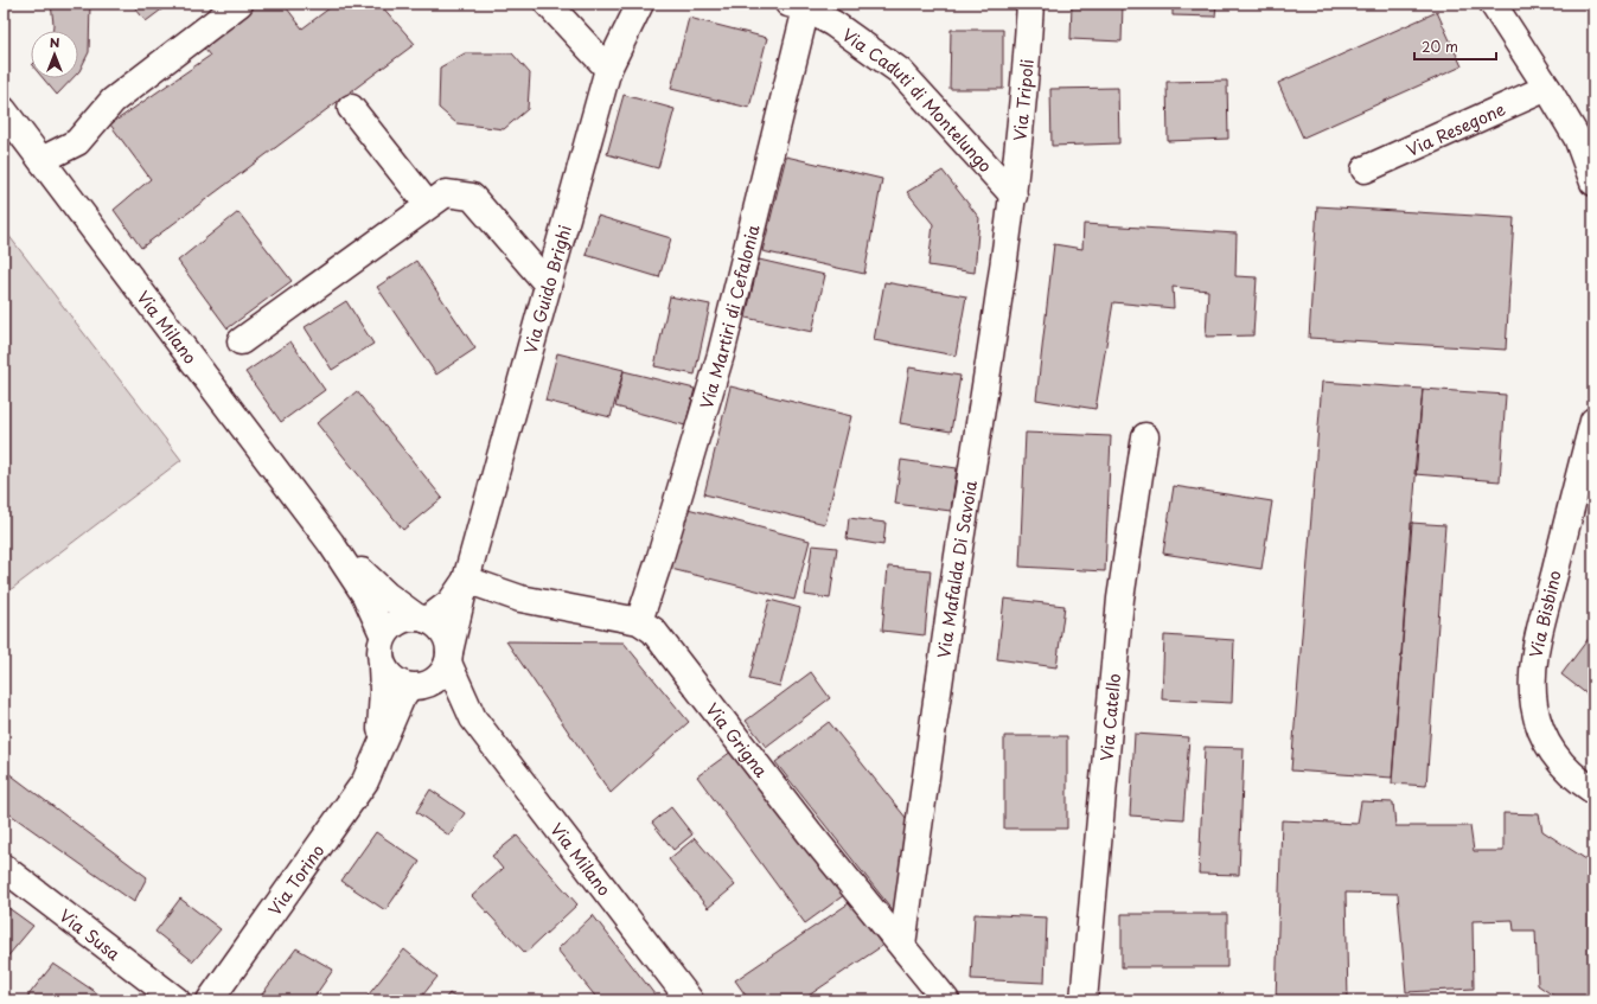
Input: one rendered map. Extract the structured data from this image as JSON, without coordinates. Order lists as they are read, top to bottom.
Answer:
{
  "streets": {
    "street": [
      "Via Tripoli",
      "Via Caduti di Montelungo",
      "Via Resegone",
      "Via Guido Brighi",
      "Via Martiri di Cefalonia",
      "Via Milano",
      "Via Mafalda Di Savoia",
      "Via Bisbino",
      "Via Catello",
      "Via Grigna",
      "Via Torino",
      "Via Susa"
    ]
  },
  "crossings": [
    ["Via Tripoli", "Via Caduti di Montelungo"],
    ["Via Tripoli", "Via Mafalda Di Savoia"],
    ["Via Caduti di Montelungo", "Via Martiri di Cefalonia"],
    ["Via Caduti di Montelungo", "Via Mafalda Di Savoia"],
    ["Via Guido Brighi", "Via Milano"],
    ["Via Guido Brighi", "Via Grigna"],
    ["Via Guido Brighi", "Via Torino"],
    ["Via Martiri di Cefalonia", "Via Grigna"],
    ["Via Milano", "Via Torino"],
    ["Via Mafalda Di Savoia", "Via Grigna"]
  ],
  "scale_bar": "20 m",
  "north": "top"
}
